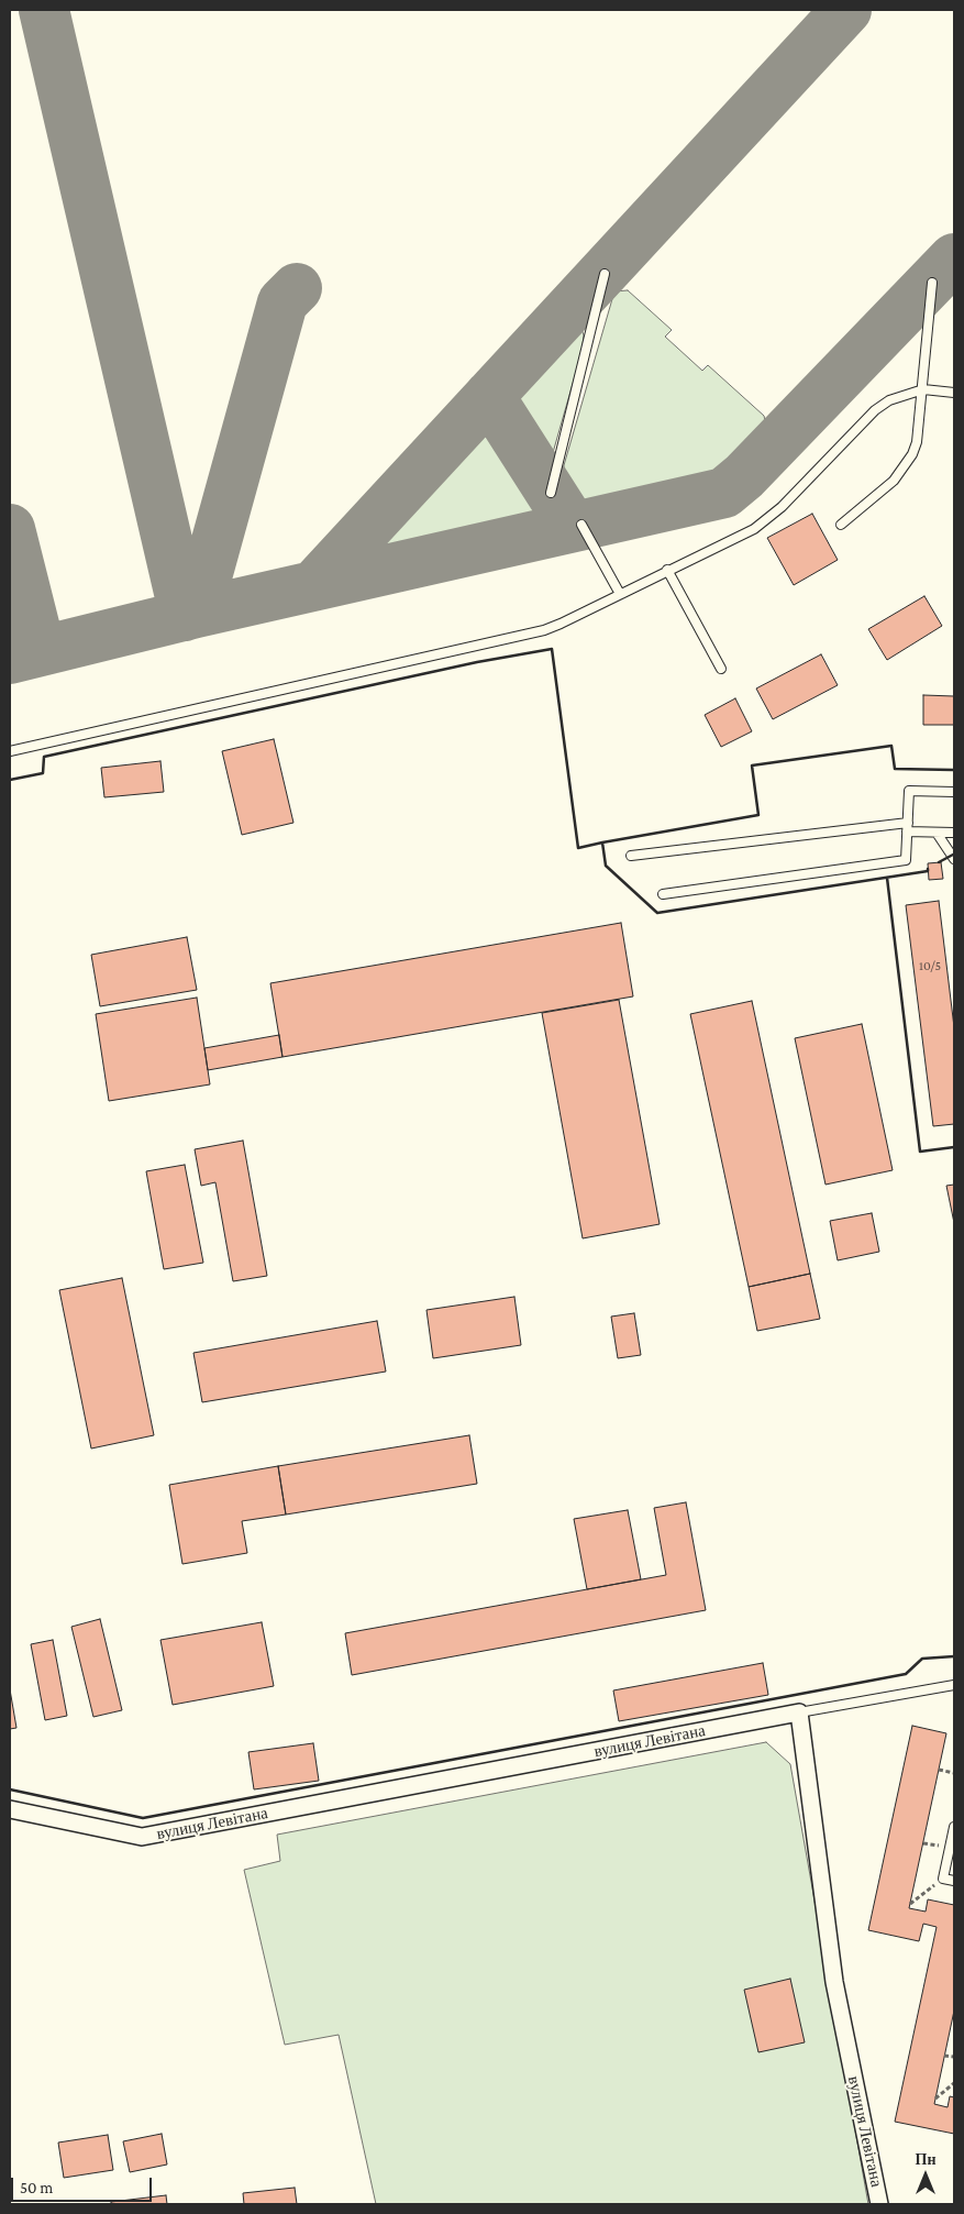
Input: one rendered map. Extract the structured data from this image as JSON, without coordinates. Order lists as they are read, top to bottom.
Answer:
{
  "streets": {
    "street": ["вулиця Левітана"]
  },
  "house_numbers": ["10/5"],
  "scale_bar": "50 m",
  "north": "top"
}
